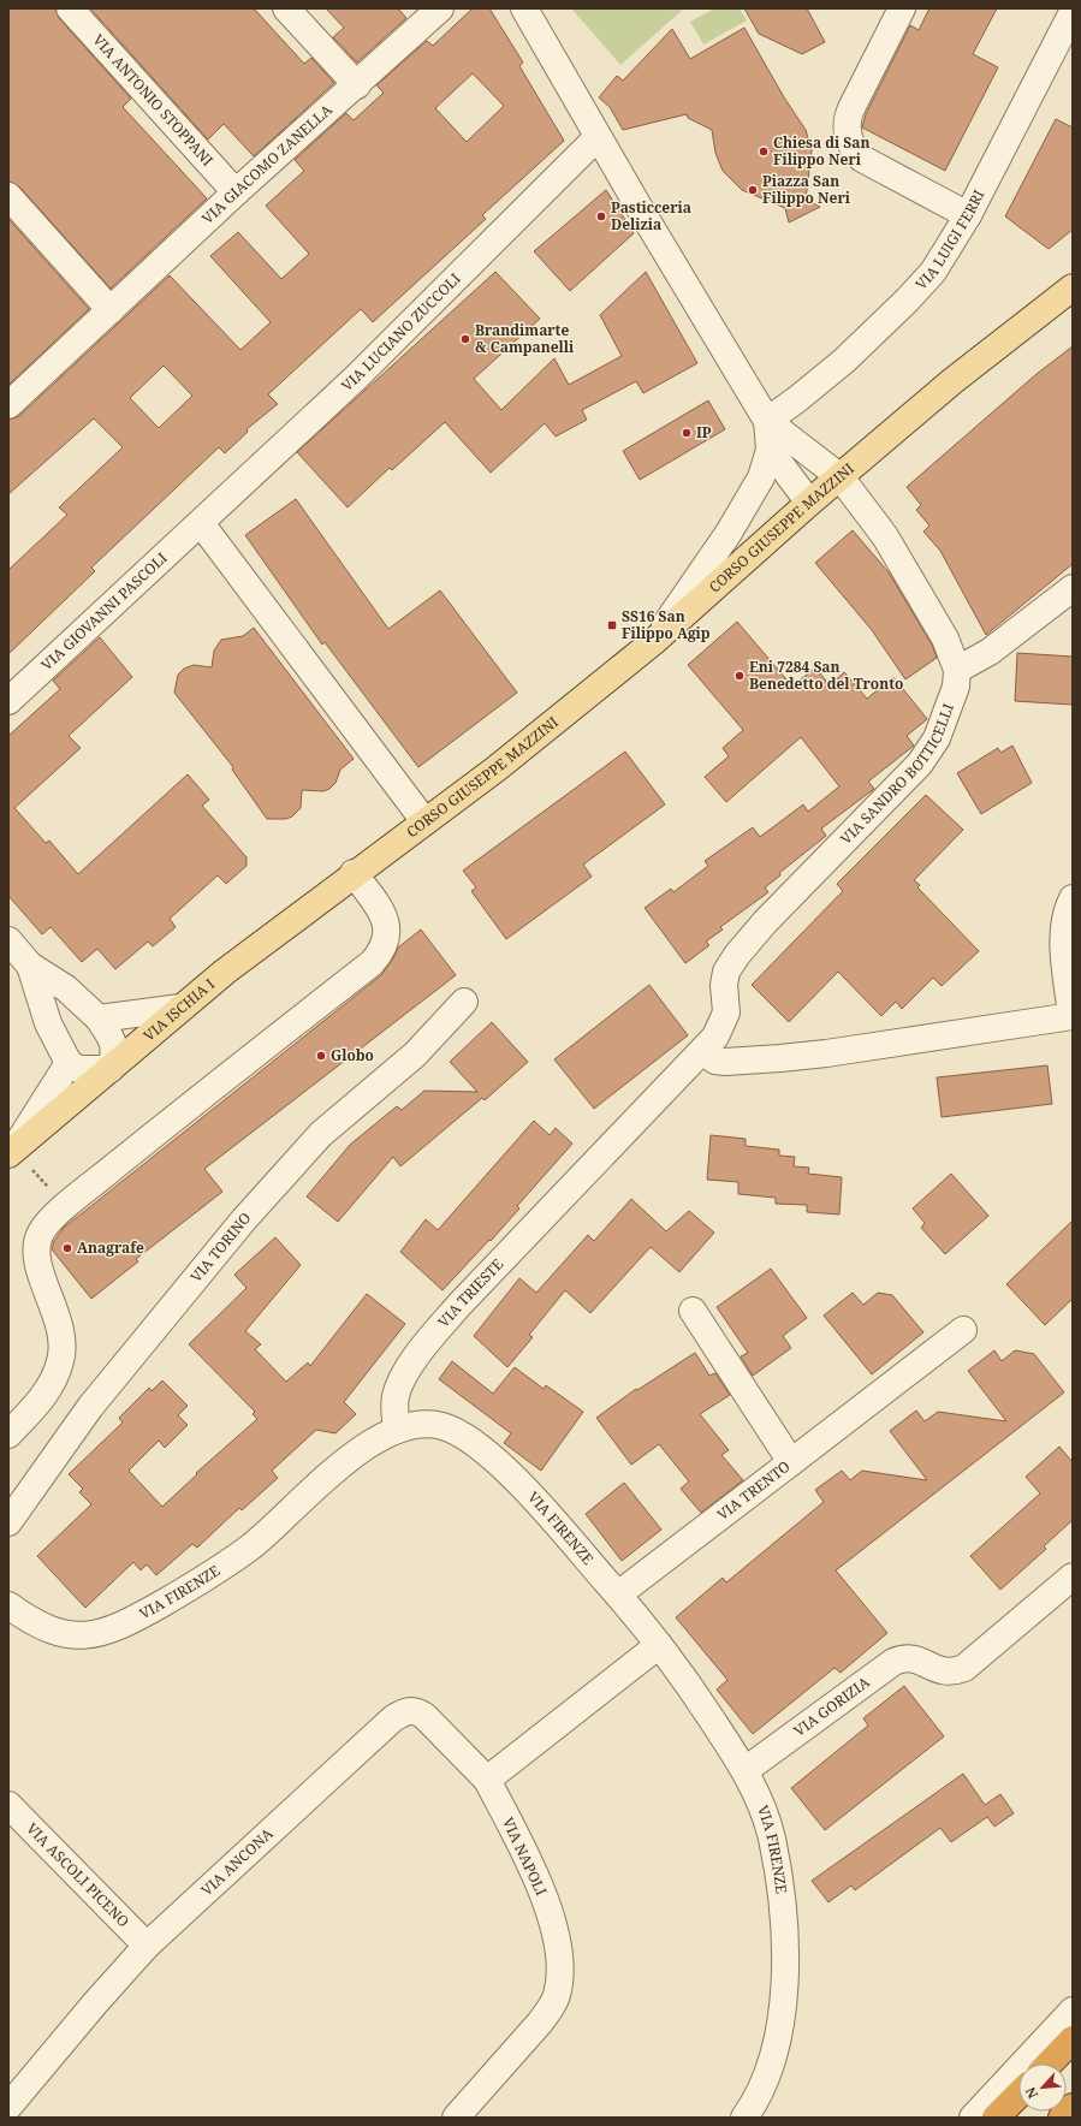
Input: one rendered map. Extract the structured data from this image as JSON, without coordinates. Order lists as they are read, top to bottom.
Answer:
{
  "streets": {
    "main road": ["CORSO GIUSEPPE MAZZINI", "VIA ISCHIA I"],
    "street": [
      "VIA ANTONIO STOPPANI",
      "VIA GIACOMO ZANELLA",
      "VIA LUIGI FERRI",
      "VIA LUCIANO ZUCCOLI",
      "VIA GIOVANNI PASCOLI",
      "VIA SANDRO BOTTICELLI",
      "VIA TORINO",
      "VIA TRIESTE",
      "VIA TRENTO",
      "VIA FIRENZE",
      "VIA GORIZIA",
      "VIA NAPOLI",
      "VIA ANCONA",
      "VIA ASCOLI PICENO"
    ]
  },
  "crossings": [
    ["VIA ANTONIO STOPPANI", "VIA GIACOMO ZANELLA"],
    ["VIA LUIGI FERRI", "VIA SANDRO BOTTICELLI"],
    ["VIA LUCIANO ZUCCOLI", "VIA GIOVANNI PASCOLI"],
    ["CORSO GIUSEPPE MAZZINI", "VIA SANDRO BOTTICELLI"],
    ["CORSO GIUSEPPE MAZZINI", "VIA ISCHIA I"],
    ["VIA SANDRO BOTTICELLI", "VIA TRIESTE"],
    ["VIA TRIESTE", "VIA FIRENZE"],
    ["VIA TRENTO", "VIA FIRENZE"],
    ["VIA FIRENZE", "VIA GORIZIA"],
    ["VIA NAPOLI", "VIA ANCONA"],
    ["VIA ANCONA", "VIA ASCOLI PICENO"]
  ],
  "places": {
    "other": [
      "Chiesa di San Filippo Neri",
      "Piazza San Filippo Neri",
      "Pasticceria Delizia",
      "Brandimarte & Campanelli",
      "IP",
      "Eni 7284 San Benedetto del Tronto",
      "Globo",
      "Anagrafe"
    ],
    "transit": ["SS16 San Filippo Agip"]
  },
  "north": "bottom left"
}
